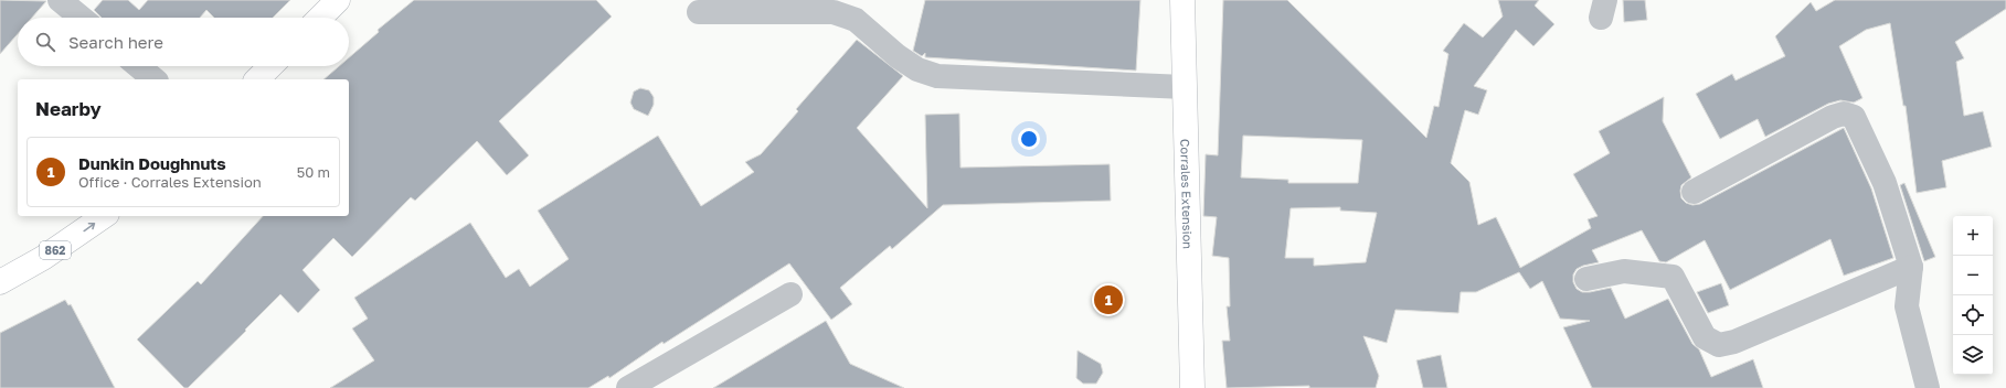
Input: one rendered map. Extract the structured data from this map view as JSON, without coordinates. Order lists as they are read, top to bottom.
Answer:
{
  "streets": {
    "main road": ["Corrales Extension", "862"]
  },
  "page": {
    "search": "Search here",
    "heading": "Nearby",
    "list": [
      {
        "mark": "1",
        "name": "Dunkin Doughnuts",
        "note": "Office · Corrales Extension",
        "value": "50 m"
      }
    ],
    "map_buttons": ["+", "−"],
    "pins": "1"
  }
}
